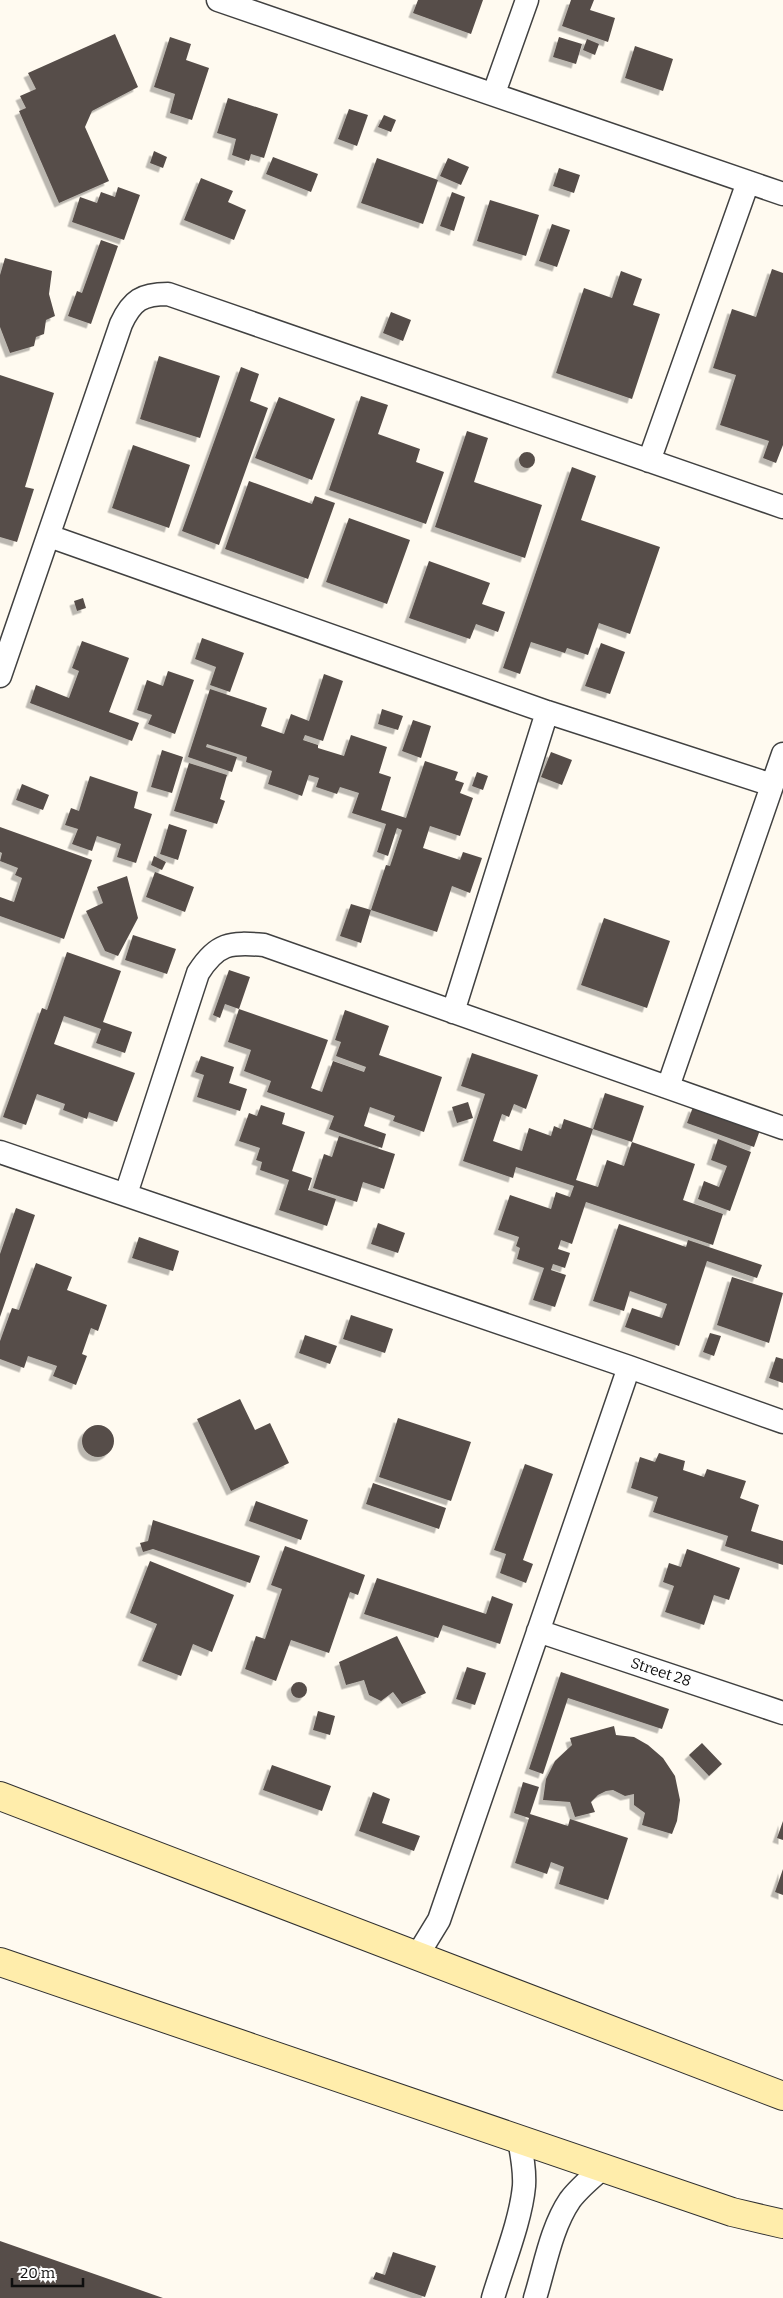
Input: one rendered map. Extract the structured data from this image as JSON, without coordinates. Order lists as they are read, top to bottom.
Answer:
{
  "streets": {
    "street": ["Street 28"]
  },
  "scale_bar": "20 m"
}
